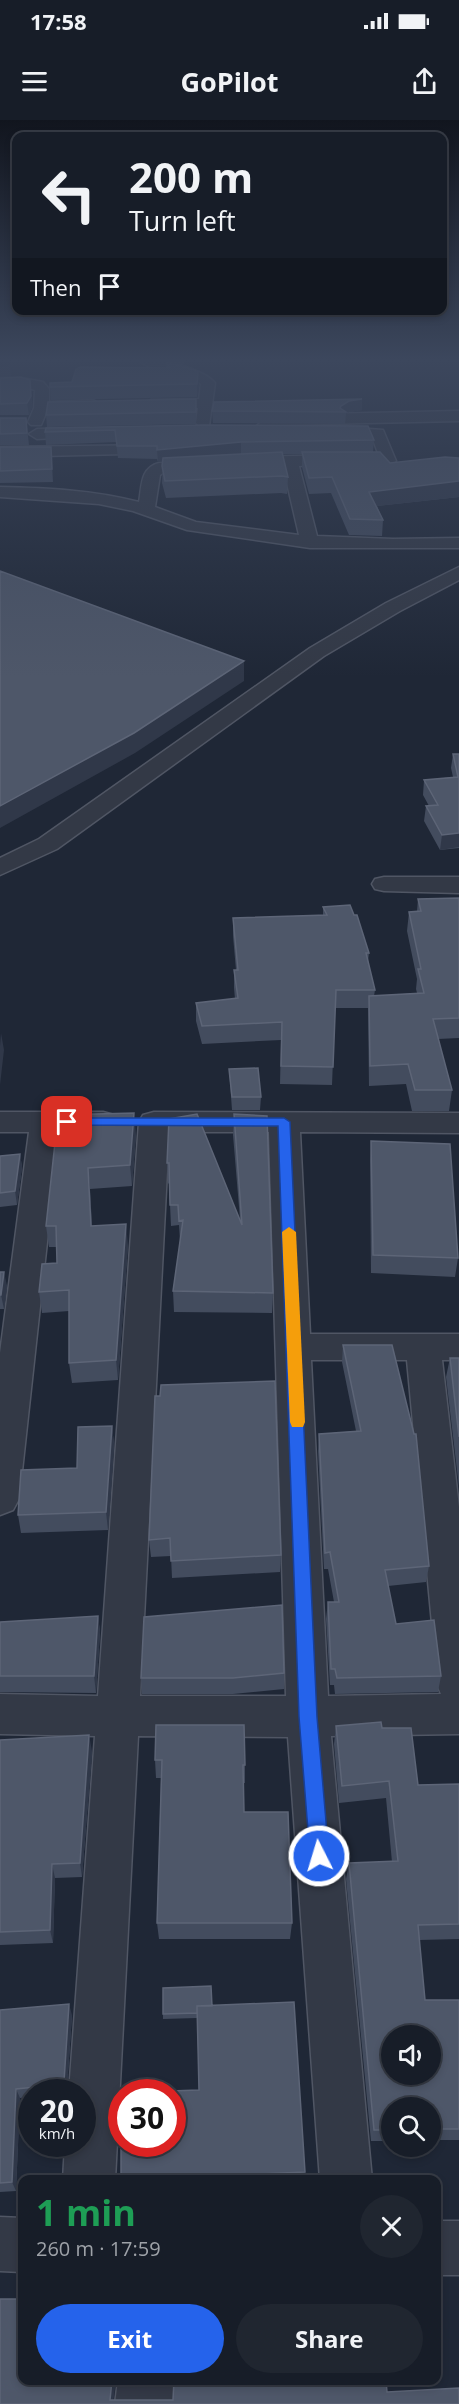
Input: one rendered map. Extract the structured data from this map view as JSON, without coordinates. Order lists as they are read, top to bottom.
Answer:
{
  "page": {
    "status": "17:58",
    "header": "GoPilot",
    "turn": ["200 m", "Turn left"],
    "then": "Then",
    "speed": "20 km/h",
    "limit": "30",
    "heading": ["1 min", "260 m · 17:59"],
    "buttons": ["Exit", "Share"]
  }
}
